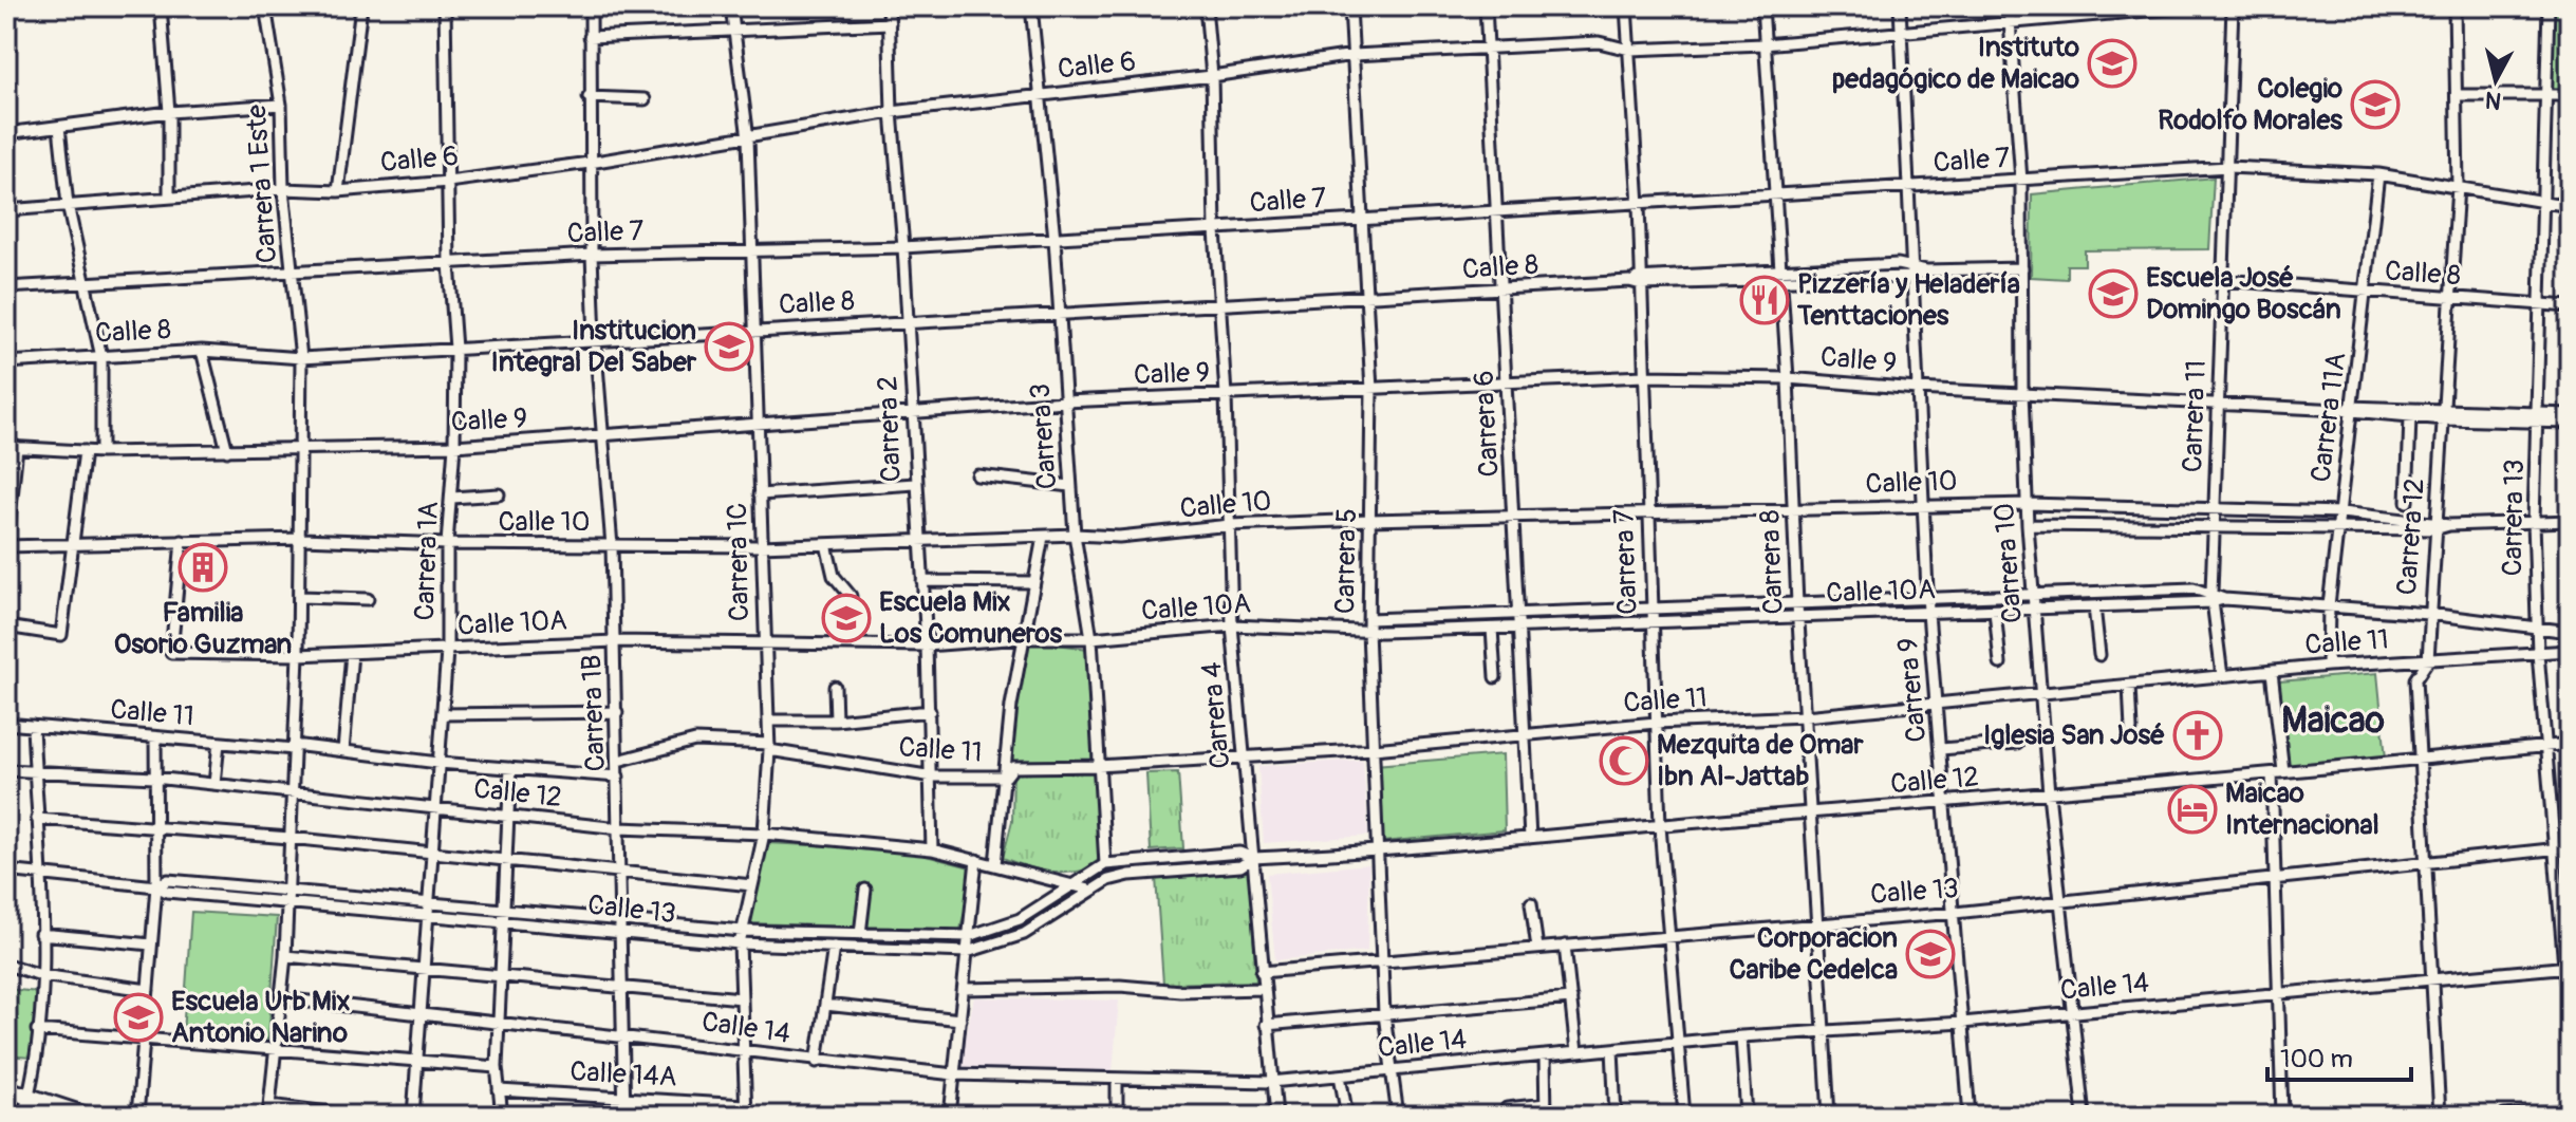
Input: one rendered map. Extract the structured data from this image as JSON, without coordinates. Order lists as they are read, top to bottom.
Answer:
{
  "streets": {
    "street": [
      "Calle 6",
      "Calle 7",
      "Carrera 1 Este",
      "Calle 8",
      "Calle 9",
      "Carrera 11",
      "Carrera 11A",
      "Carrera 6",
      "Carrera 2",
      "Carrera 3",
      "Calle 10",
      "Carrera 13",
      "Carrera 12",
      "Carrera 1A",
      "Carrera 5",
      "Carrera 1C",
      "Carrera 7",
      "Carrera 8",
      "Carrera 10",
      "Calle 10A",
      "Calle 11",
      "Carrera 9",
      "Carrera 1B",
      "Carrera 4",
      "Calle 12",
      "Calle 13",
      "Calle 14",
      "Calle 14A"
    ]
  },
  "crossings": [
    ["Calle 6", "Carrera 1 Este"],
    ["Calle 6", "Carrera 6"],
    ["Calle 6", "Carrera 2"],
    ["Calle 6", "Carrera 3"],
    ["Calle 6", "Carrera 1A"],
    ["Calle 6", "Carrera 5"],
    ["Calle 6", "Carrera 1C"],
    ["Calle 6", "Carrera 7"],
    ["Calle 6", "Carrera 8"],
    ["Calle 6", "Carrera 10"],
    ["Calle 6", "Carrera 9"],
    ["Calle 6", "Carrera 1B"],
    ["Calle 6", "Carrera 4"],
    ["Calle 7", "Carrera 1 Este"],
    ["Calle 7", "Carrera 11"],
    ["Calle 7", "Carrera 11A"],
    ["Calle 7", "Carrera 6"],
    ["Calle 7", "Carrera 2"],
    ["Calle 7", "Carrera 3"],
    ["Calle 7", "Carrera 13"],
    ["Calle 7", "Carrera 12"],
    ["Calle 7", "Carrera 1A"],
    ["Calle 7", "Carrera 5"],
    ["Calle 7", "Carrera 1C"],
    ["Calle 7", "Carrera 7"],
    ["Calle 7", "Carrera 8"],
    ["Calle 7", "Carrera 10"],
    ["Calle 7", "Carrera 9"],
    ["Calle 7", "Carrera 1B"],
    ["Calle 7", "Carrera 4"],
    ["Carrera 1 Este", "Calle 8"],
    ["Carrera 1 Este", "Calle 9"],
    ["Carrera 1 Este", "Calle 10"],
    ["Carrera 1 Este", "Calle 10A"],
    ["Carrera 1 Este", "Calle 11"],
    ["Carrera 1 Este", "Calle 12"],
    ["Carrera 1 Este", "Calle 13"],
    ["Carrera 1 Este", "Calle 14"],
    ["Calle 8", "Carrera 11"],
    ["Calle 8", "Carrera 11A"],
    ["Calle 8", "Carrera 6"],
    ["Calle 8", "Carrera 2"],
    ["Calle 8", "Carrera 3"],
    ["Calle 8", "Carrera 13"],
    ["Calle 8", "Carrera 12"],
    ["Calle 8", "Carrera 1A"],
    ["Calle 8", "Carrera 5"],
    ["Calle 8", "Carrera 1C"],
    ["Calle 8", "Carrera 7"],
    ["Calle 8", "Carrera 8"],
    ["Calle 8", "Carrera 10"],
    ["Calle 8", "Carrera 9"],
    ["Calle 8", "Carrera 1B"],
    ["Calle 8", "Carrera 4"],
    ["Calle 9", "Carrera 11"],
    ["Calle 9", "Carrera 11A"],
    ["Calle 9", "Carrera 6"],
    ["Calle 9", "Carrera 2"],
    ["Calle 9", "Carrera 3"],
    ["Calle 9", "Carrera 13"],
    ["Calle 9", "Carrera 12"],
    ["Calle 9", "Carrera 1A"],
    ["Calle 9", "Carrera 5"],
    ["Calle 9", "Carrera 1C"],
    ["Calle 9", "Carrera 7"],
    ["Calle 9", "Carrera 8"],
    ["Calle 9", "Carrera 10"],
    ["Calle 9", "Carrera 9"],
    ["Calle 9", "Carrera 1B"],
    ["Calle 9", "Carrera 4"],
    ["Carrera 11", "Calle 10"],
    ["Carrera 11", "Calle 10A"],
    ["Carrera 11", "Calle 11"],
    ["Carrera 11A", "Calle 10"],
    ["Carrera 11A", "Calle 10A"],
    ["Carrera 11A", "Calle 11"],
    ["Carrera 6", "Calle 10"],
    ["Carrera 6", "Calle 10A"],
    ["Carrera 6", "Calle 11"],
    ["Carrera 6", "Calle 12"],
    ["Carrera 2", "Calle 10"],
    ["Carrera 2", "Calle 10A"],
    ["Carrera 2", "Calle 11"],
    ["Carrera 2", "Calle 12"],
    ["Carrera 3", "Calle 10"],
    ["Carrera 3", "Calle 10A"],
    ["Carrera 3", "Calle 11"],
    ["Carrera 3", "Calle 12"],
    ["Calle 10", "Carrera 13"],
    ["Calle 10", "Carrera 12"],
    ["Calle 10", "Carrera 1A"],
    ["Calle 10", "Carrera 5"],
    ["Calle 10", "Carrera 1C"],
    ["Calle 10", "Carrera 7"],
    ["Calle 10", "Carrera 8"],
    ["Calle 10", "Carrera 10"],
    ["Calle 10", "Calle 10A"],
    ["Calle 10", "Carrera 9"],
    ["Calle 10", "Carrera 1B"],
    ["Calle 10", "Carrera 4"],
    ["Carrera 13", "Calle 10A"],
    ["Carrera 13", "Calle 11"],
    ["Carrera 13", "Calle 12"],
    ["Carrera 13", "Calle 13"],
    ["Carrera 13", "Calle 14"],
    ["Carrera 12", "Calle 10A"],
    ["Carrera 12", "Calle 11"],
    ["Carrera 12", "Calle 12"],
    ["Carrera 12", "Calle 13"],
    ["Carrera 12", "Calle 14"],
    ["Carrera 1A", "Calle 10A"],
    ["Carrera 1A", "Calle 11"],
    ["Carrera 1A", "Calle 12"],
    ["Carrera 1A", "Calle 13"],
    ["Carrera 1A", "Calle 14"],
    ["Carrera 5", "Calle 10A"],
    ["Carrera 5", "Calle 11"],
    ["Carrera 5", "Calle 12"],
    ["Carrera 5", "Calle 13"],
    ["Carrera 5", "Calle 14"],
    ["Carrera 1C", "Calle 10A"],
    ["Carrera 1C", "Calle 11"],
    ["Carrera 1C", "Calle 12"],
    ["Carrera 1C", "Calle 13"],
    ["Carrera 1C", "Calle 14"],
    ["Carrera 1C", "Calle 14A"],
    ["Carrera 7", "Calle 10A"],
    ["Carrera 7", "Calle 11"],
    ["Carrera 7", "Calle 12"],
    ["Carrera 7", "Calle 13"],
    ["Carrera 7", "Calle 14"],
    ["Carrera 8", "Calle 10A"],
    ["Carrera 8", "Calle 11"],
    ["Carrera 8", "Calle 12"],
    ["Carrera 8", "Calle 13"],
    ["Carrera 8", "Calle 14"],
    ["Carrera 10", "Calle 10A"],
    ["Carrera 10", "Calle 11"],
    ["Carrera 10", "Calle 12"],
    ["Carrera 10", "Calle 13"],
    ["Carrera 10", "Calle 14"],
    ["Calle 10A", "Carrera 9"],
    ["Calle 10A", "Carrera 1B"],
    ["Calle 10A", "Carrera 4"],
    ["Calle 11", "Carrera 9"],
    ["Calle 11", "Carrera 1B"],
    ["Calle 11", "Carrera 4"],
    ["Carrera 9", "Calle 12"],
    ["Carrera 9", "Calle 13"],
    ["Carrera 9", "Calle 14"],
    ["Carrera 1B", "Calle 12"],
    ["Carrera 1B", "Calle 13"],
    ["Carrera 1B", "Calle 14"],
    ["Carrera 1B", "Calle 14A"],
    ["Carrera 4", "Calle 12"],
    ["Carrera 4", "Calle 13"],
    ["Carrera 4", "Calle 14"],
    ["Calle 12", "Calle 13"]
  ],
  "districts": ["Maicao"],
  "places": {
    "school or university": [
      "Instituto pedagógico de Maicao",
      "Colegio Rodolfo Morales",
      "Escuela José Domingo Boscán",
      "Institucion Integral Del Saber",
      "Escuela Mix Los Comuneros",
      "Corporacion Caribe Cedelca",
      "Escuela Urb Mix Antonio Narino"
    ],
    "restaurant": ["Pizzería y Heladería Tenttaciones"],
    "building": ["Familia Osorio Guzman"],
    "church": ["Iglesia San José"],
    "mosque": ["Mezquita de Omar Ibn Al-Jattab"],
    "hotel": ["Maicao Internacional"]
  },
  "scale_bar": "100 m",
  "north": "bottom"
}
